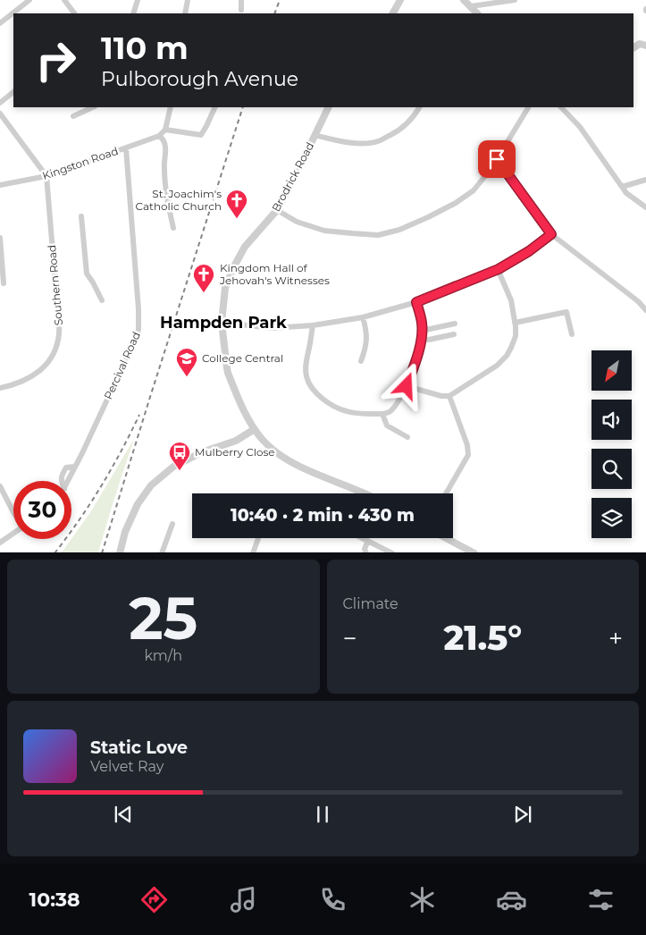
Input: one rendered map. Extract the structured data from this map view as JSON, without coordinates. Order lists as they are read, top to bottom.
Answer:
{
  "streets": {
    "street": [
      "Kingston Road",
      "Brodrick Road",
      "Southern Road",
      "Percival Road"
    ]
  },
  "crossings": [
    ["Kingston Road", "Southern Road"],
    ["Kingston Road", "Percival Road"]
  ],
  "districts": ["Hampden Park"],
  "places": {
    "church": ["St. Joachim's Catholic Church", "Kingdom Hall of Jehovah's Witnesses"],
    "school or university": ["College Central"],
    "bus stop": ["Mulberry Close"]
  },
  "north": "bottom left",
  "page": {
    "turn": ["110 m", "Pulborough Avenue"],
    "limit": "30",
    "trip": "10:40 · 2 min · 430 m",
    "tile": [
      ["25", "km/h"],
      "Climate"
    ],
    "heat": ["−", "21.5°", "+"],
    "song": ["Static Love", "Velvet Ray"],
    "tabs": "10:38"
  }
}
